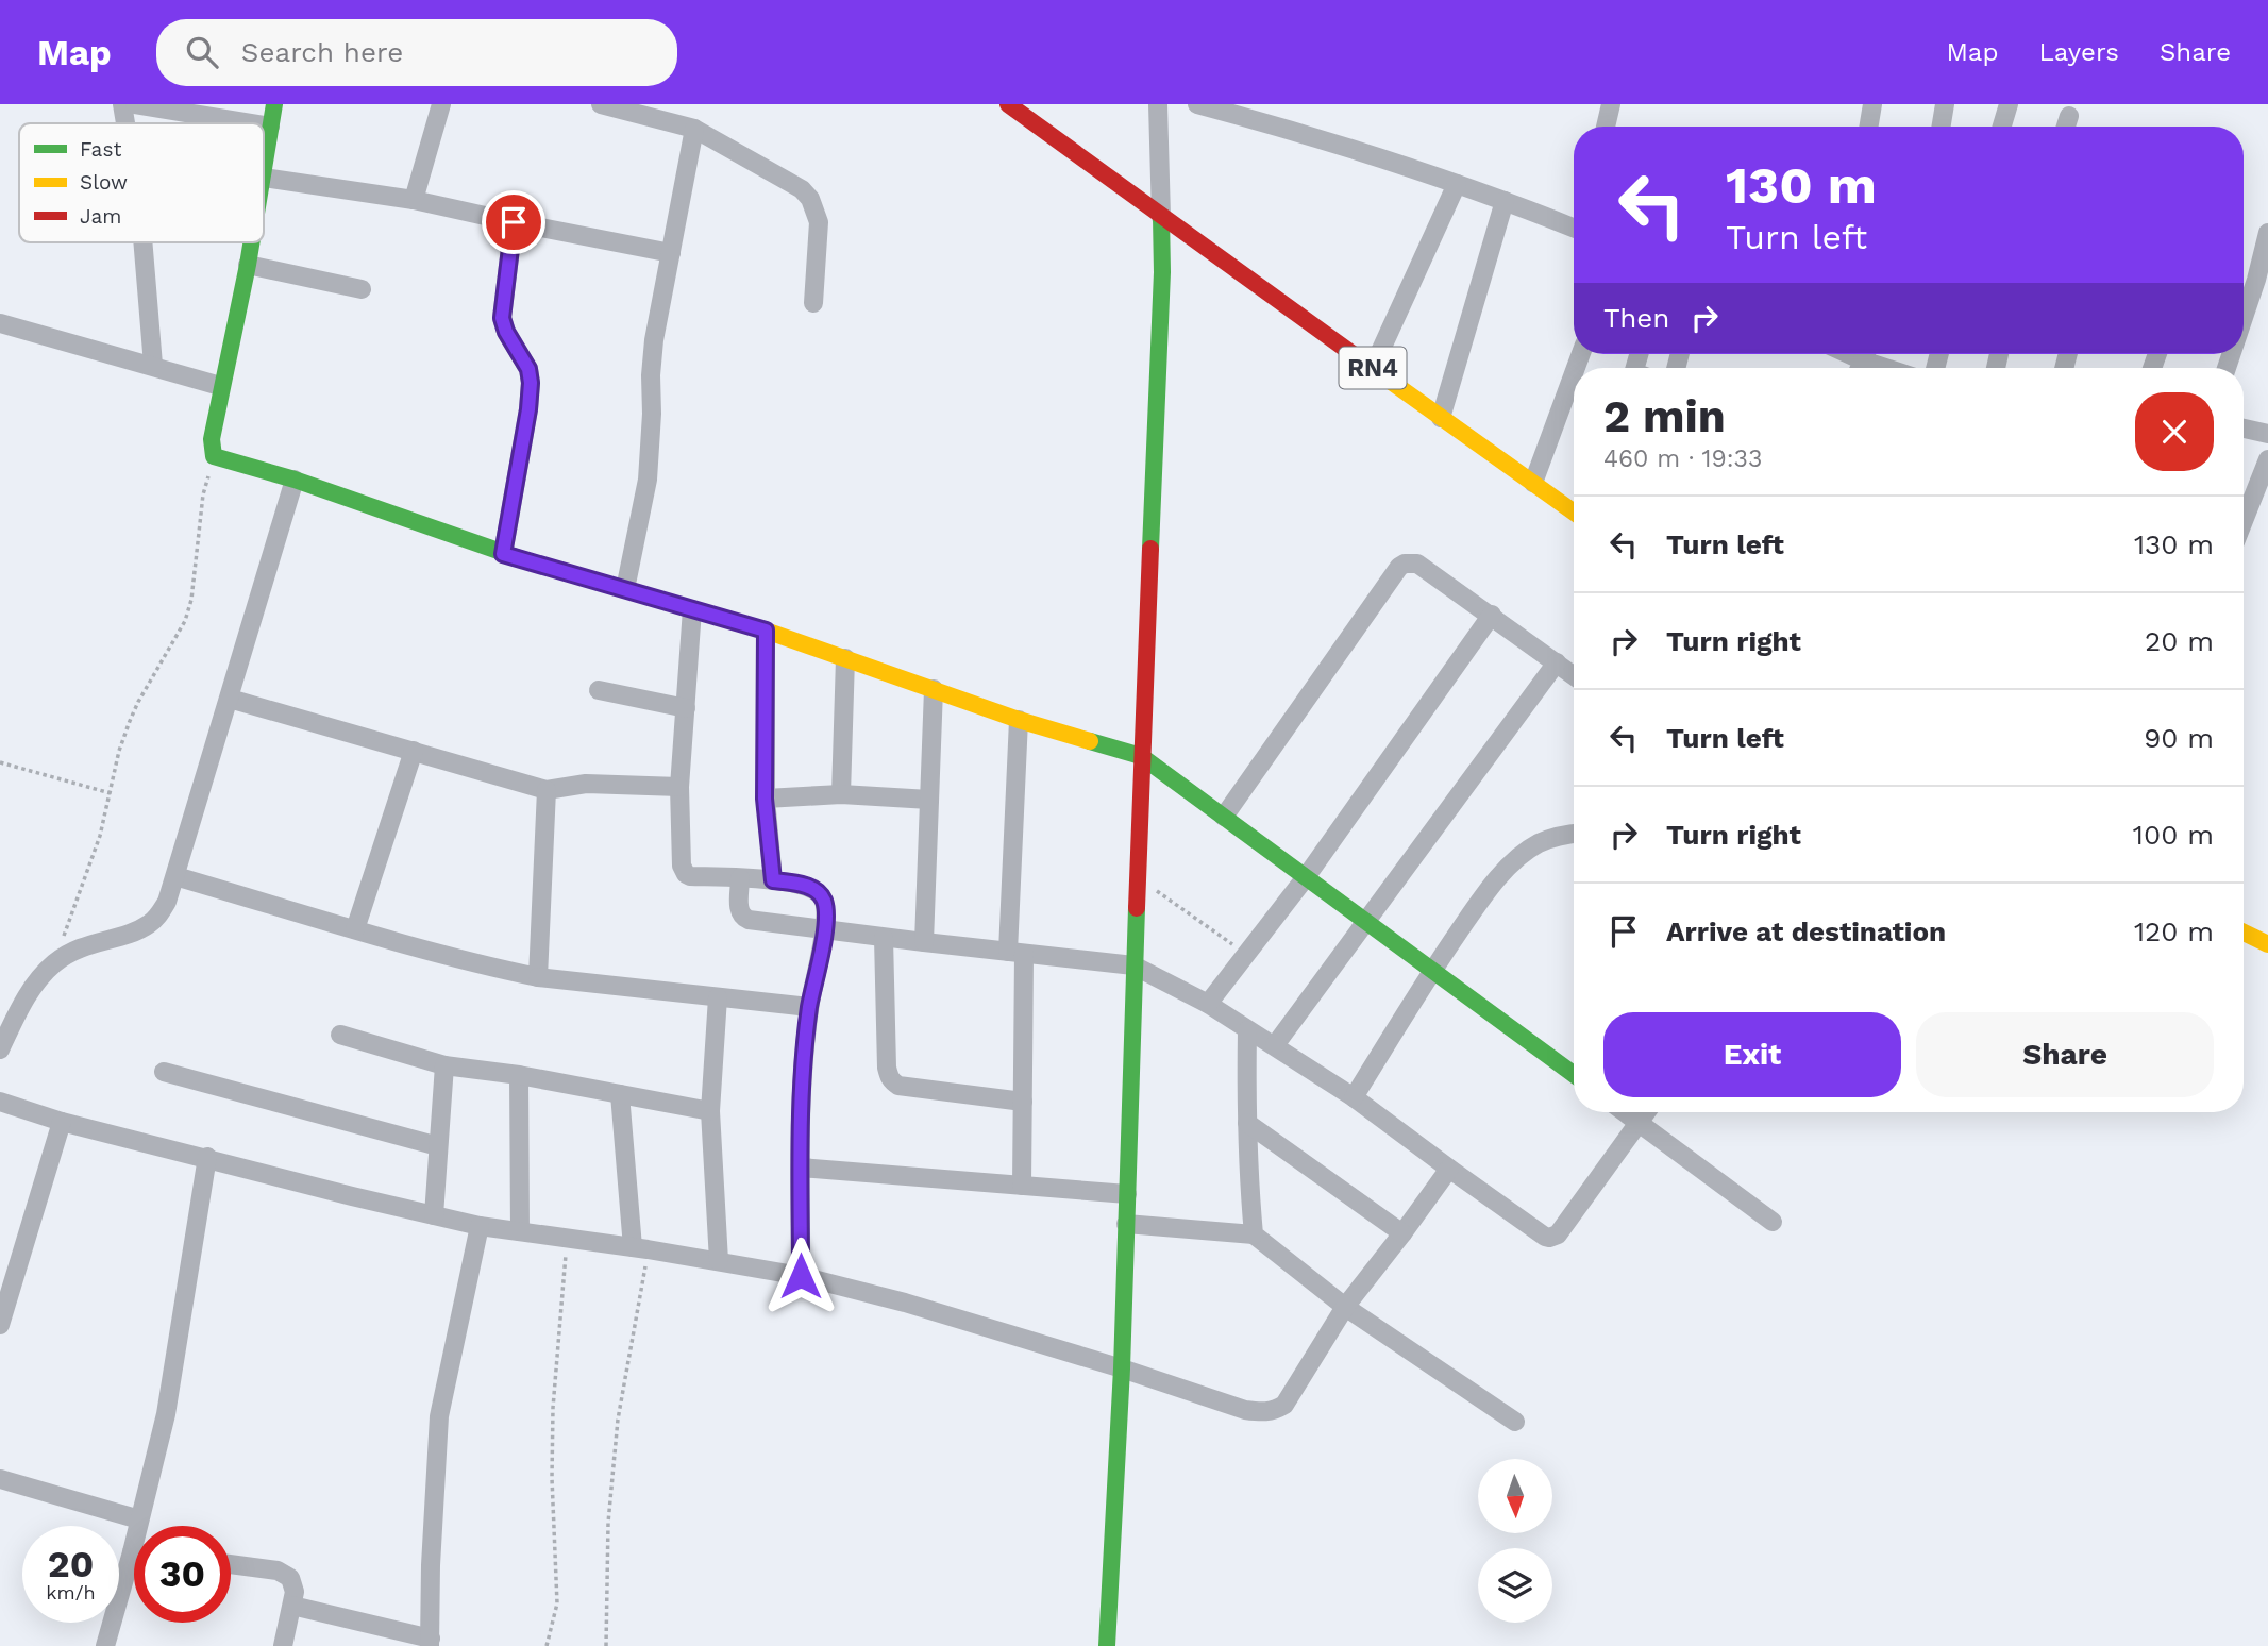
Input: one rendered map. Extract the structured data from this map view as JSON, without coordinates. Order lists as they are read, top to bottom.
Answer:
{
  "streets": {
    "street": ["RN4"]
  },
  "legend": ["Fast", "Slow", "Jam"],
  "north": "bottom",
  "page": {
    "header": "Map",
    "search": "Search here",
    "nav": ["Map", "Layers", "Share"],
    "turn": ["130 m", "Turn left"],
    "then": "Then",
    "heading": ["2 min", "460 m · 19:33"],
    "list": [
      {
        "name": "Turn left",
        "value": "130 m"
      },
      {
        "name": "Turn right",
        "value": "20 m"
      },
      {
        "name": "Turn left",
        "value": "90 m"
      },
      {
        "name": "Turn right",
        "value": "100 m"
      },
      {
        "name": "Arrive at destination",
        "value": "120 m"
      }
    ],
    "buttons": ["Exit", "Share"],
    "speed": "20 km/h",
    "limit": "30"
  }
}
